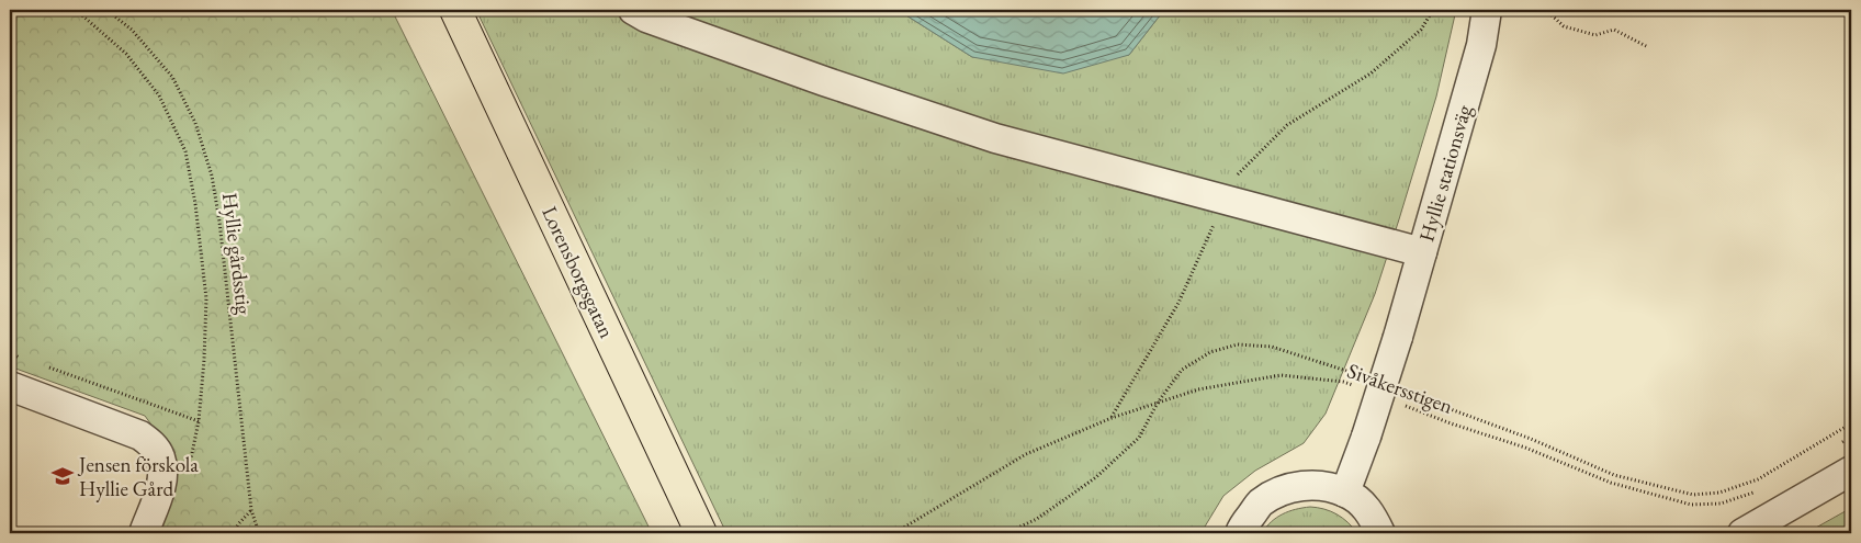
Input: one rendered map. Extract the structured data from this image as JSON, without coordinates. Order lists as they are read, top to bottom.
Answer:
{
  "streets": {
    "main road": ["Lorensborgsgatan"],
    "street": ["Hyllie stationsväg"],
    "path": ["Hyllie gårdsstig", "Sivåkersstigen"]
  },
  "places": {
    "school or university": ["Jensen förskola Hyllie Gård"]
  }
}
